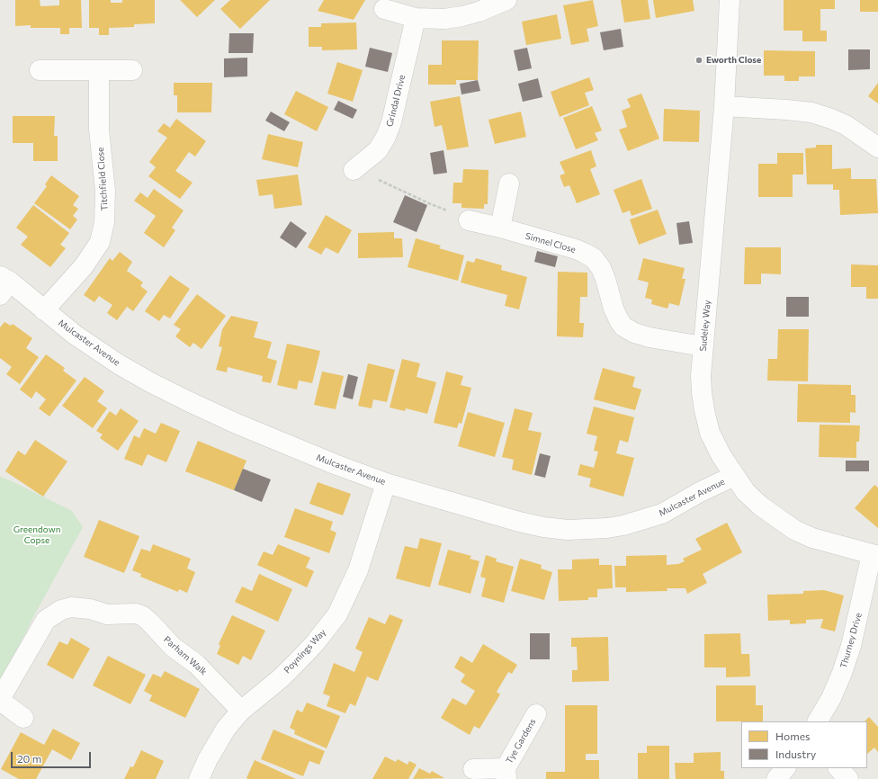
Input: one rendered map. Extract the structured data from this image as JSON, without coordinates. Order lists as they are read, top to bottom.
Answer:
{
  "streets": {
    "street": [
      "Grindal Drive",
      "Titchfield Close",
      "Simnel Close",
      "Sudeley Way",
      "Mulcaster Avenue",
      "Thurney Drive",
      "Poynings Way",
      "Parham Walk",
      "Tye Gardens"
    ]
  },
  "crossings": [
    ["Titchfield Close", "Mulcaster Avenue"],
    ["Simnel Close", "Sudeley Way"],
    ["Sudeley Way", "Mulcaster Avenue"],
    ["Sudeley Way", "Thurney Drive"],
    ["Mulcaster Avenue", "Poynings Way"],
    ["Poynings Way", "Parham Walk"]
  ],
  "parks": ["Greendown Copse"],
  "places": ["Eworth Close"],
  "legend": ["Homes", "Industry"],
  "scale_bar": "20 m"
}
